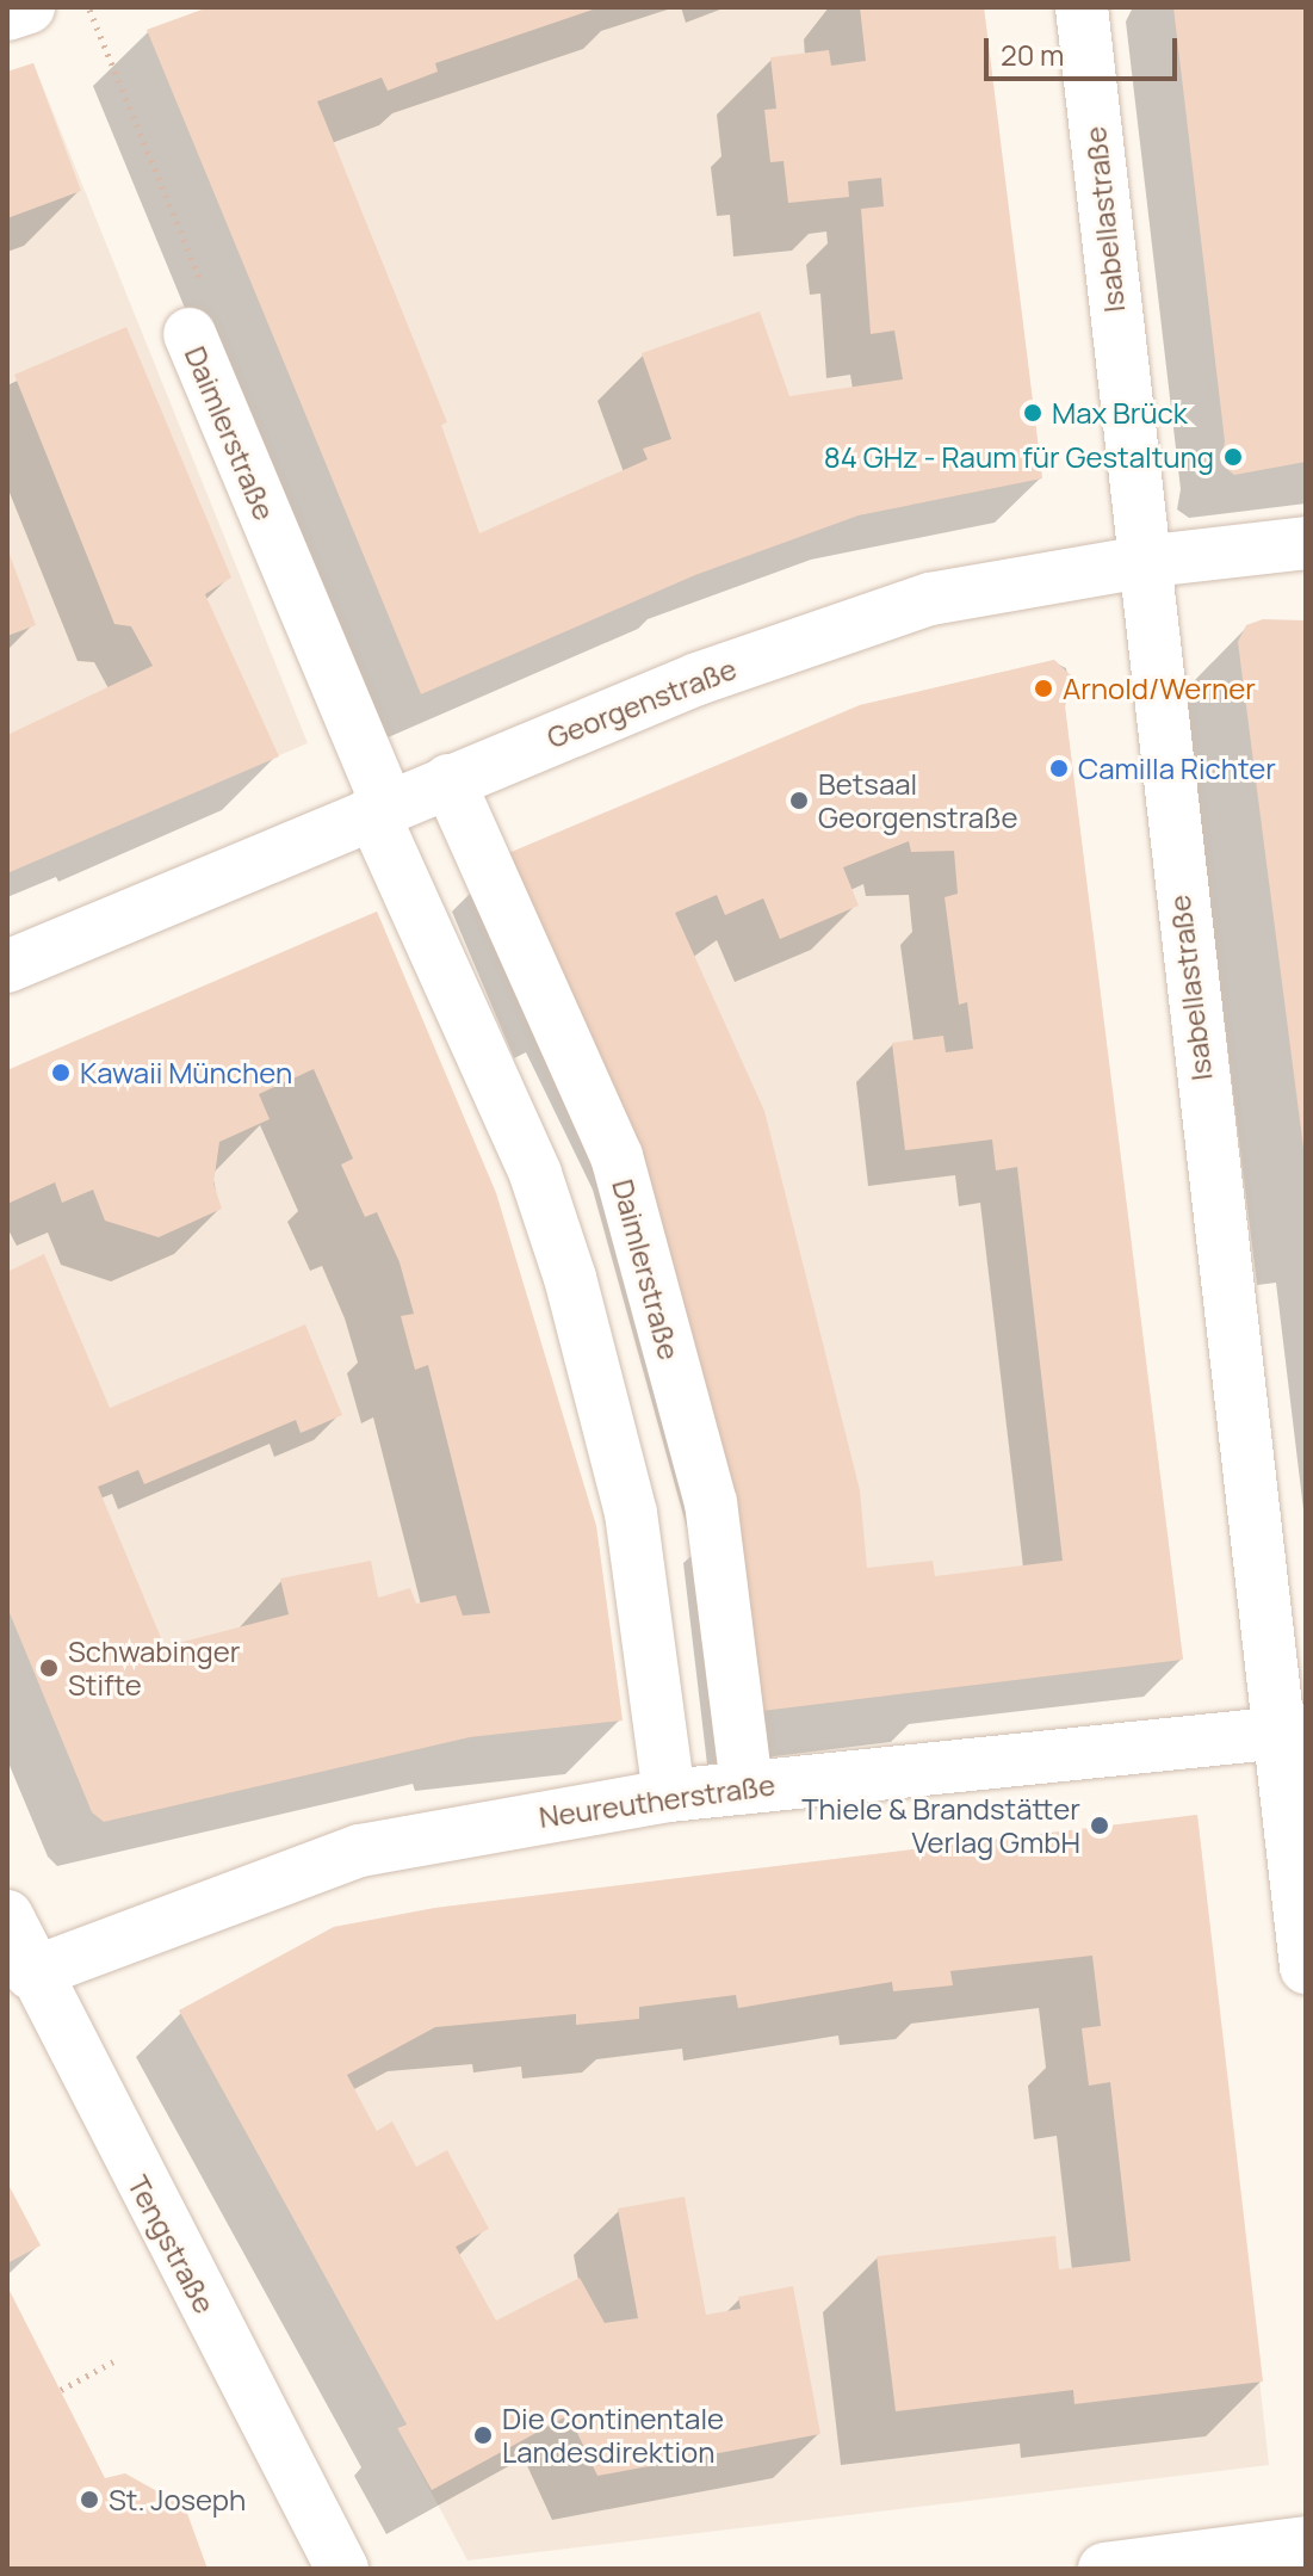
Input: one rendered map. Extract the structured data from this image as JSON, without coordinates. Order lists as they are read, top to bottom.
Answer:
{
  "streets": {
    "street": [
      "Isabellastraße",
      "Daimlerstraße",
      "Georgenstraße",
      "Neureutherstraße",
      "Tengstraße"
    ]
  },
  "crossings": [
    ["Isabellastraße", "Georgenstraße"],
    ["Isabellastraße", "Neureutherstraße"],
    ["Daimlerstraße", "Georgenstraße"],
    ["Daimlerstraße", "Neureutherstraße"],
    ["Neureutherstraße", "Tengstraße"]
  ],
  "places": [
    "Max Brück",
    "84 GHz - Raum für Gestaltung",
    "Arnold/Werner",
    "Camilla Richter",
    "Betsaal Georgenstraße",
    "Kawaii München",
    "Schwabinger Stifte",
    "Thiele & Brandstätter Verlag GmbH",
    "Die Continentale Landesdirektion",
    "St. Joseph"
  ],
  "scale_bar": "20 m"
}
